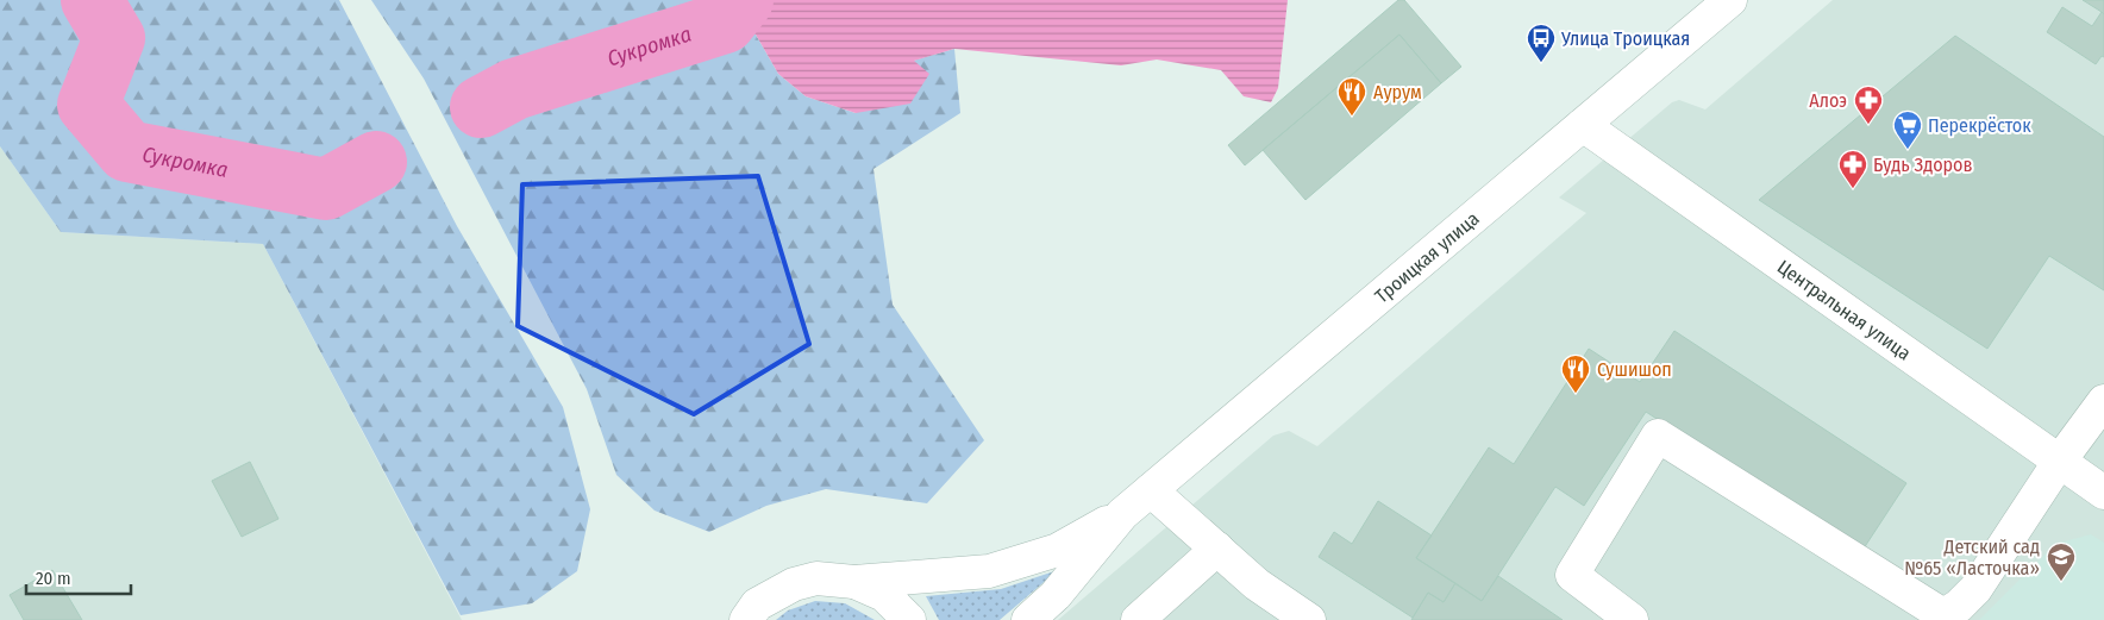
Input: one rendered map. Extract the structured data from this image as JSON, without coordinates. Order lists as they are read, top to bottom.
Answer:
{
  "streets": {
    "street": ["Троицкая улица", "Центральная улица"]
  },
  "crossings": [
    ["Троицкая улица", "Центральная улица"]
  ],
  "water": ["Сукромка"],
  "places": {
    "bus stop": ["Улица Троицкая"],
    "restaurant": ["Аурум", "Сушишоп"],
    "pharmacy": ["Алоэ", "Будь Здоров"],
    "supermarket": ["Перекрёсток"],
    "school or university": ["Детский сад №65 «Ласточка»"]
  },
  "scale_bar": "20 m"
}
